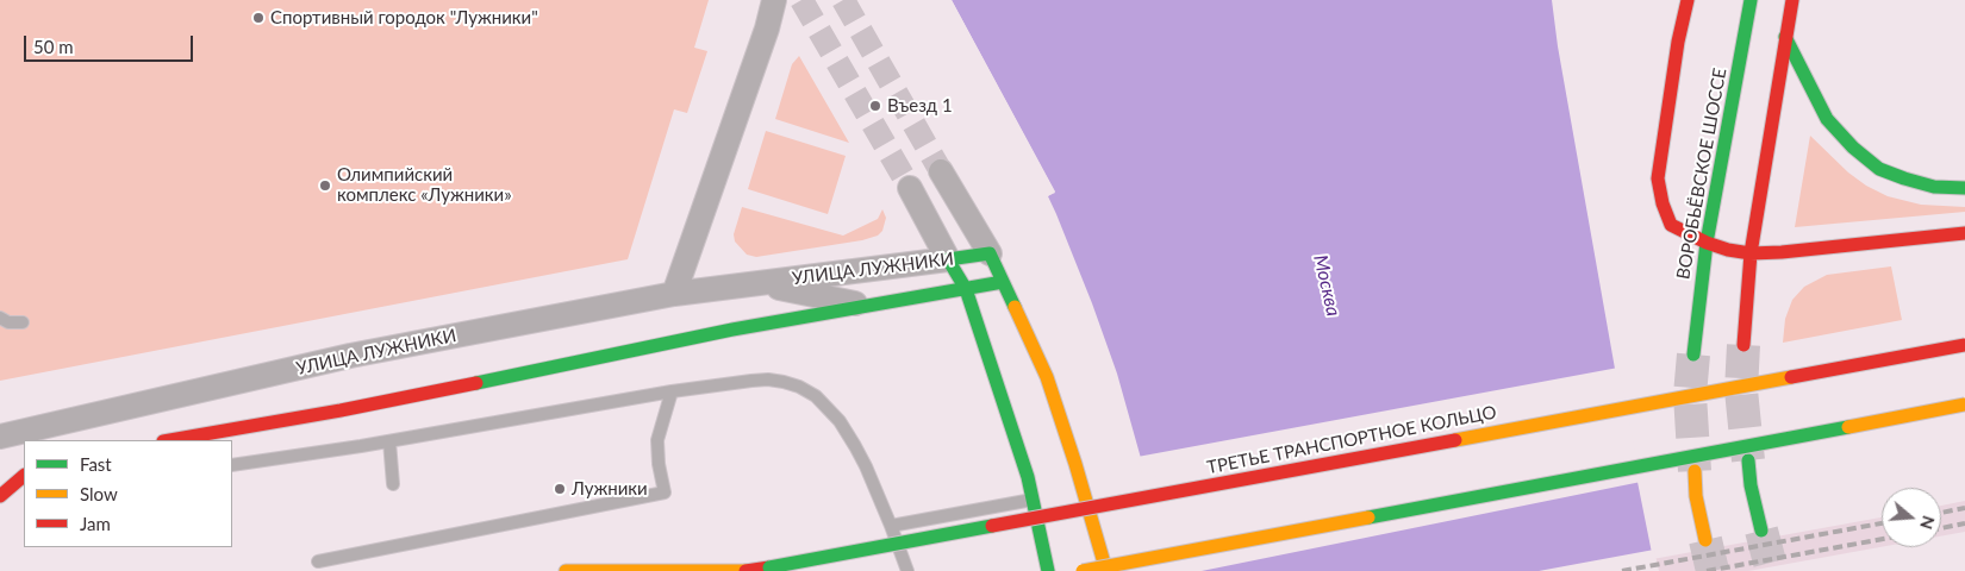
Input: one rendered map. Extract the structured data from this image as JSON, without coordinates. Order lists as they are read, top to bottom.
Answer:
{
  "streets": {
    "main road": ["ВОРОБЬЁВСКОЕ ШОССЕ", "УЛИЦА ЛУЖНИКИ", "ТРЕТЬЕ ТРАНСПОРТНОЕ КОЛЬЦО"]
  },
  "water": ["Москва"],
  "places": [
    "Спортивный городок \"Лужники\"",
    "Въезд 1",
    "Олимпийский комплекс «Лужники»",
    "Лужники"
  ],
  "legend": ["Fast", "Slow", "Jam"],
  "scale_bar": "50 m",
  "north": "right"
}
